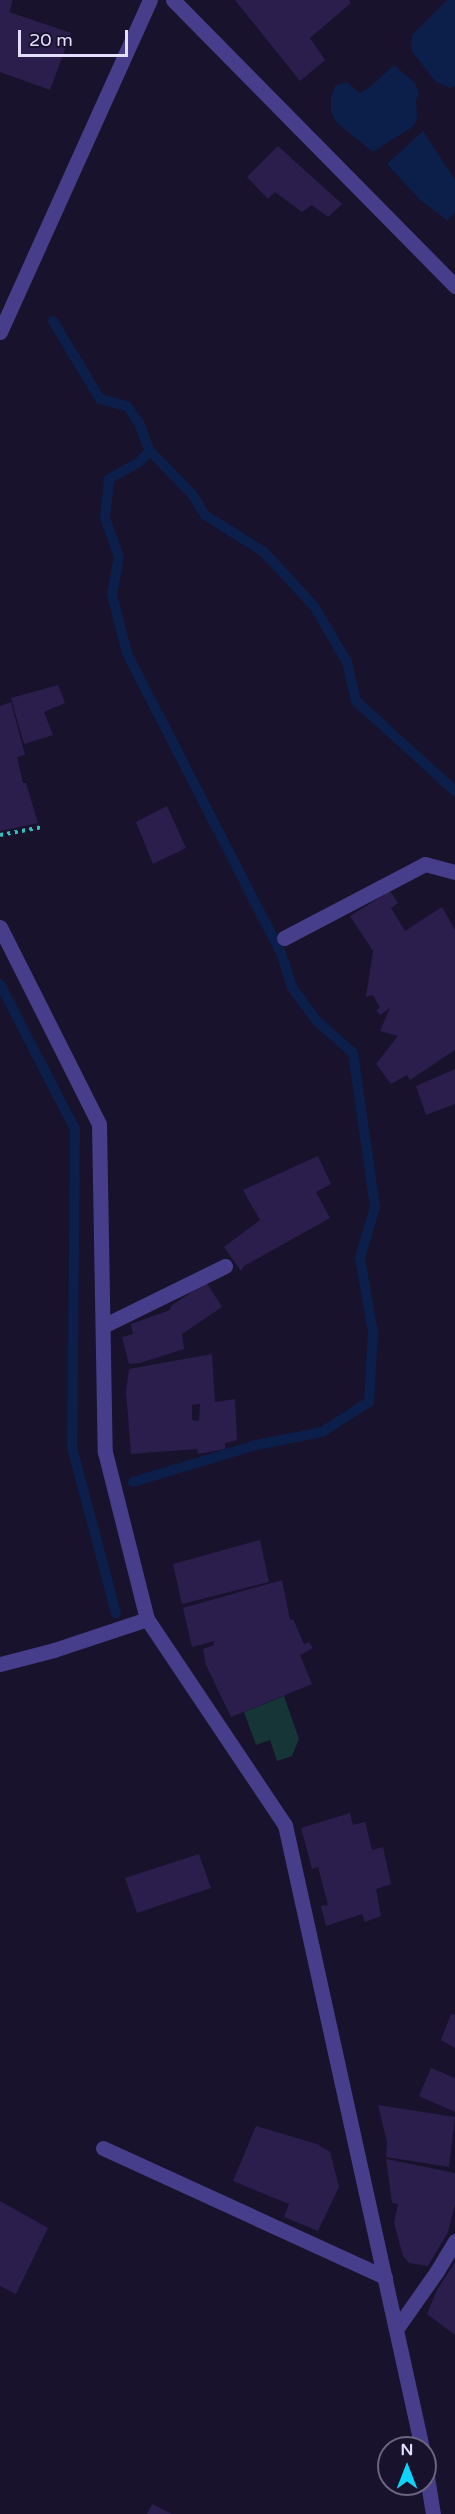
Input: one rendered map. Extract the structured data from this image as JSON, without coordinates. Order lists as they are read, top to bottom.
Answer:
{
  "scale_bar": "20 m",
  "north": "top"
}
